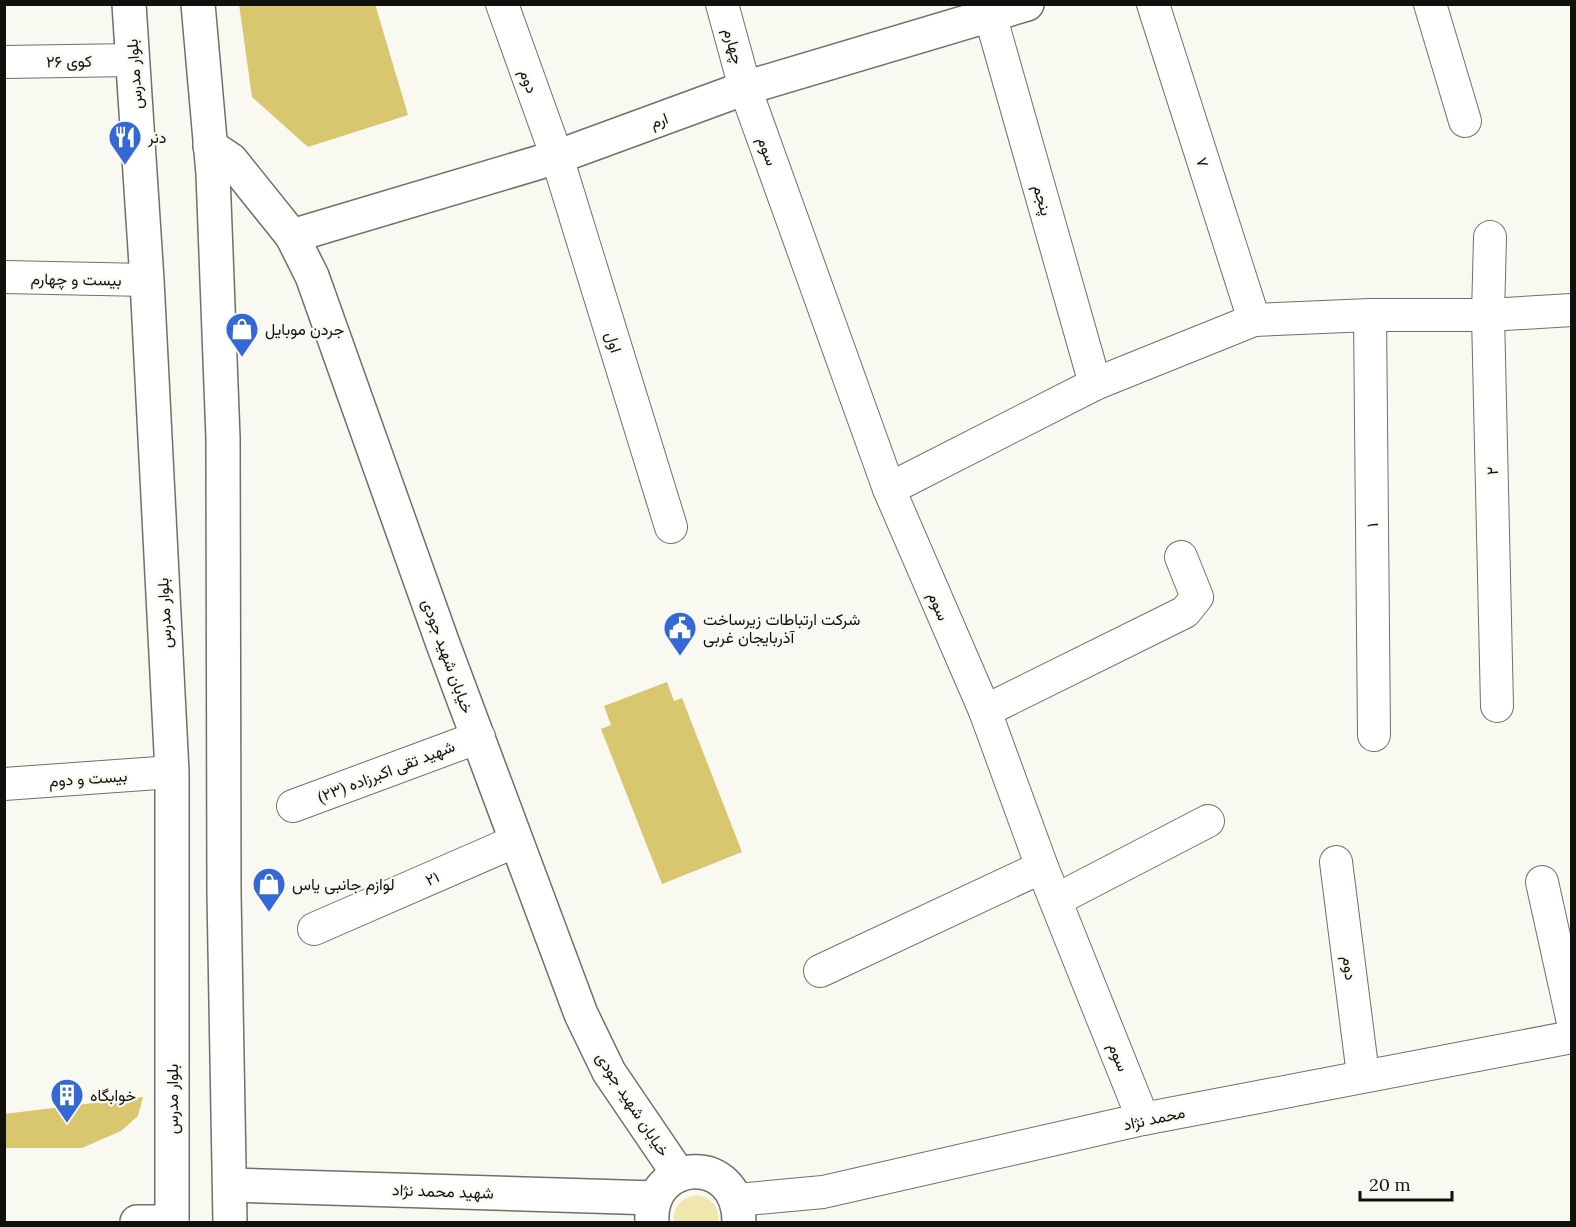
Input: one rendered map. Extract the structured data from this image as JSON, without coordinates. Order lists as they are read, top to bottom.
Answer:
{
  "streets": {
    "street": [
      "چهارم",
      "کوی ۲۶",
      "بلوار مدرس",
      "دوم",
      "ارم",
      "سوم",
      "۷",
      "پنجم",
      "بیست و چهارم",
      "اول",
      "۲",
      "۱",
      "خیابان شهید جودی",
      "شهید تقی اکبرزاده (۲۳)",
      "بیست و دوم",
      "۲۱",
      "محمد نژاد",
      "شهید محمد نژاد"
    ]
  },
  "crossings": [
    ["چهارم", "ارم"],
    ["چهارم", "سوم"],
    ["کوی ۲۶", "بلوار مدرس"],
    ["بلوار مدرس", "بیست و چهارم"],
    ["بلوار مدرس", "بیست و دوم"],
    ["دوم", "ارم"],
    ["دوم", "اول"],
    ["دوم", "محمد نژاد"],
    ["ارم", "سوم"],
    ["ارم", "پنجم"],
    ["ارم", "اول"],
    ["ارم", "خیابان شهید جودی"],
    ["سوم", "محمد نژاد"],
    ["خیابان شهید جودی", "شهید تقی اکبرزاده (۲۳)"],
    ["خیابان شهید جودی", "۲۱"]
  ],
  "places": {
    "restaurant": ["دنر"],
    "shop": ["جردن موبایل", "لوازم جانبی یاس"],
    "public building": ["شرکت ارتباطات زیرساخت آذربایجان غربی"],
    "building": ["خوابگاه"]
  },
  "scale_bar": "20 m"
}
